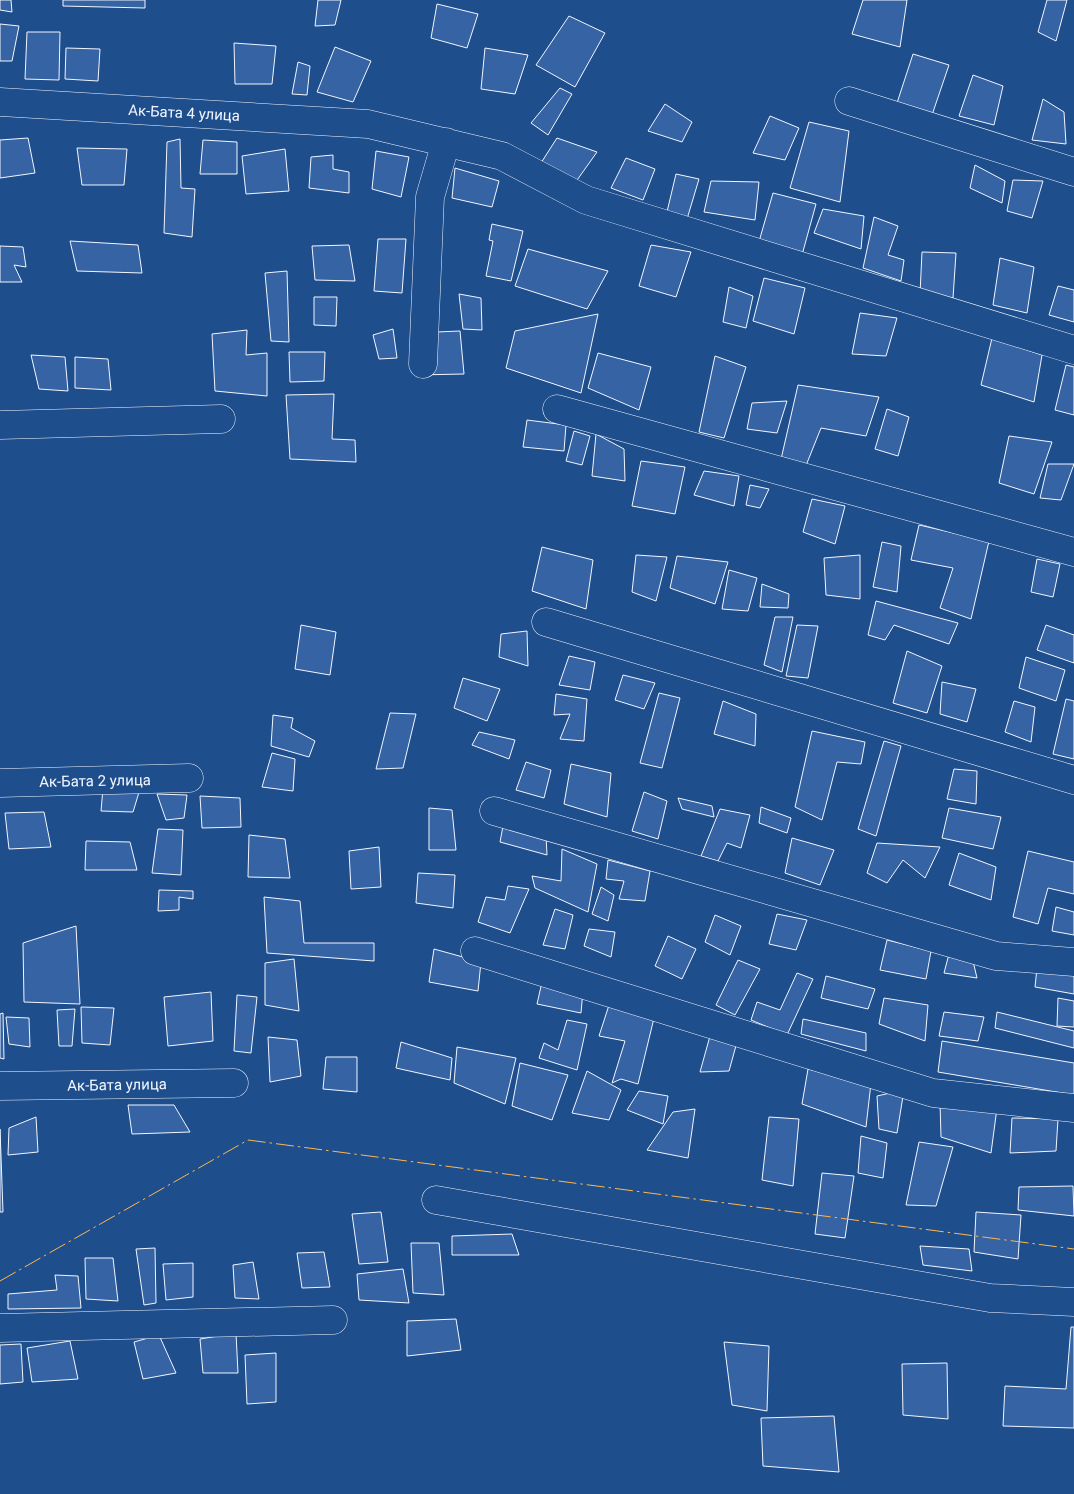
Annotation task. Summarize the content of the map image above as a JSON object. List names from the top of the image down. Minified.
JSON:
{"streets":{"street":["Ак-Бата 4 улица","Ак-Бата 2 улица","Ак-Бата улица"]}}
